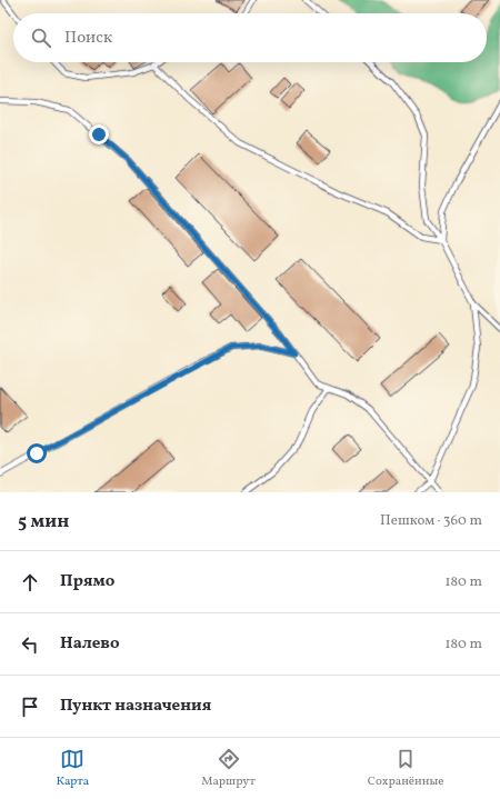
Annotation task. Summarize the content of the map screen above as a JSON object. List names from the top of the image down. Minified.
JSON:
{"page":{"search":"Поиск","heading":["5 мин","Пешком · 360 m"],"list":[["Прямо","180 m"],["Налево","180 m"],"Пункт назначения"],"nav":["Карта","Маршрут","Сохранённые"]}}
